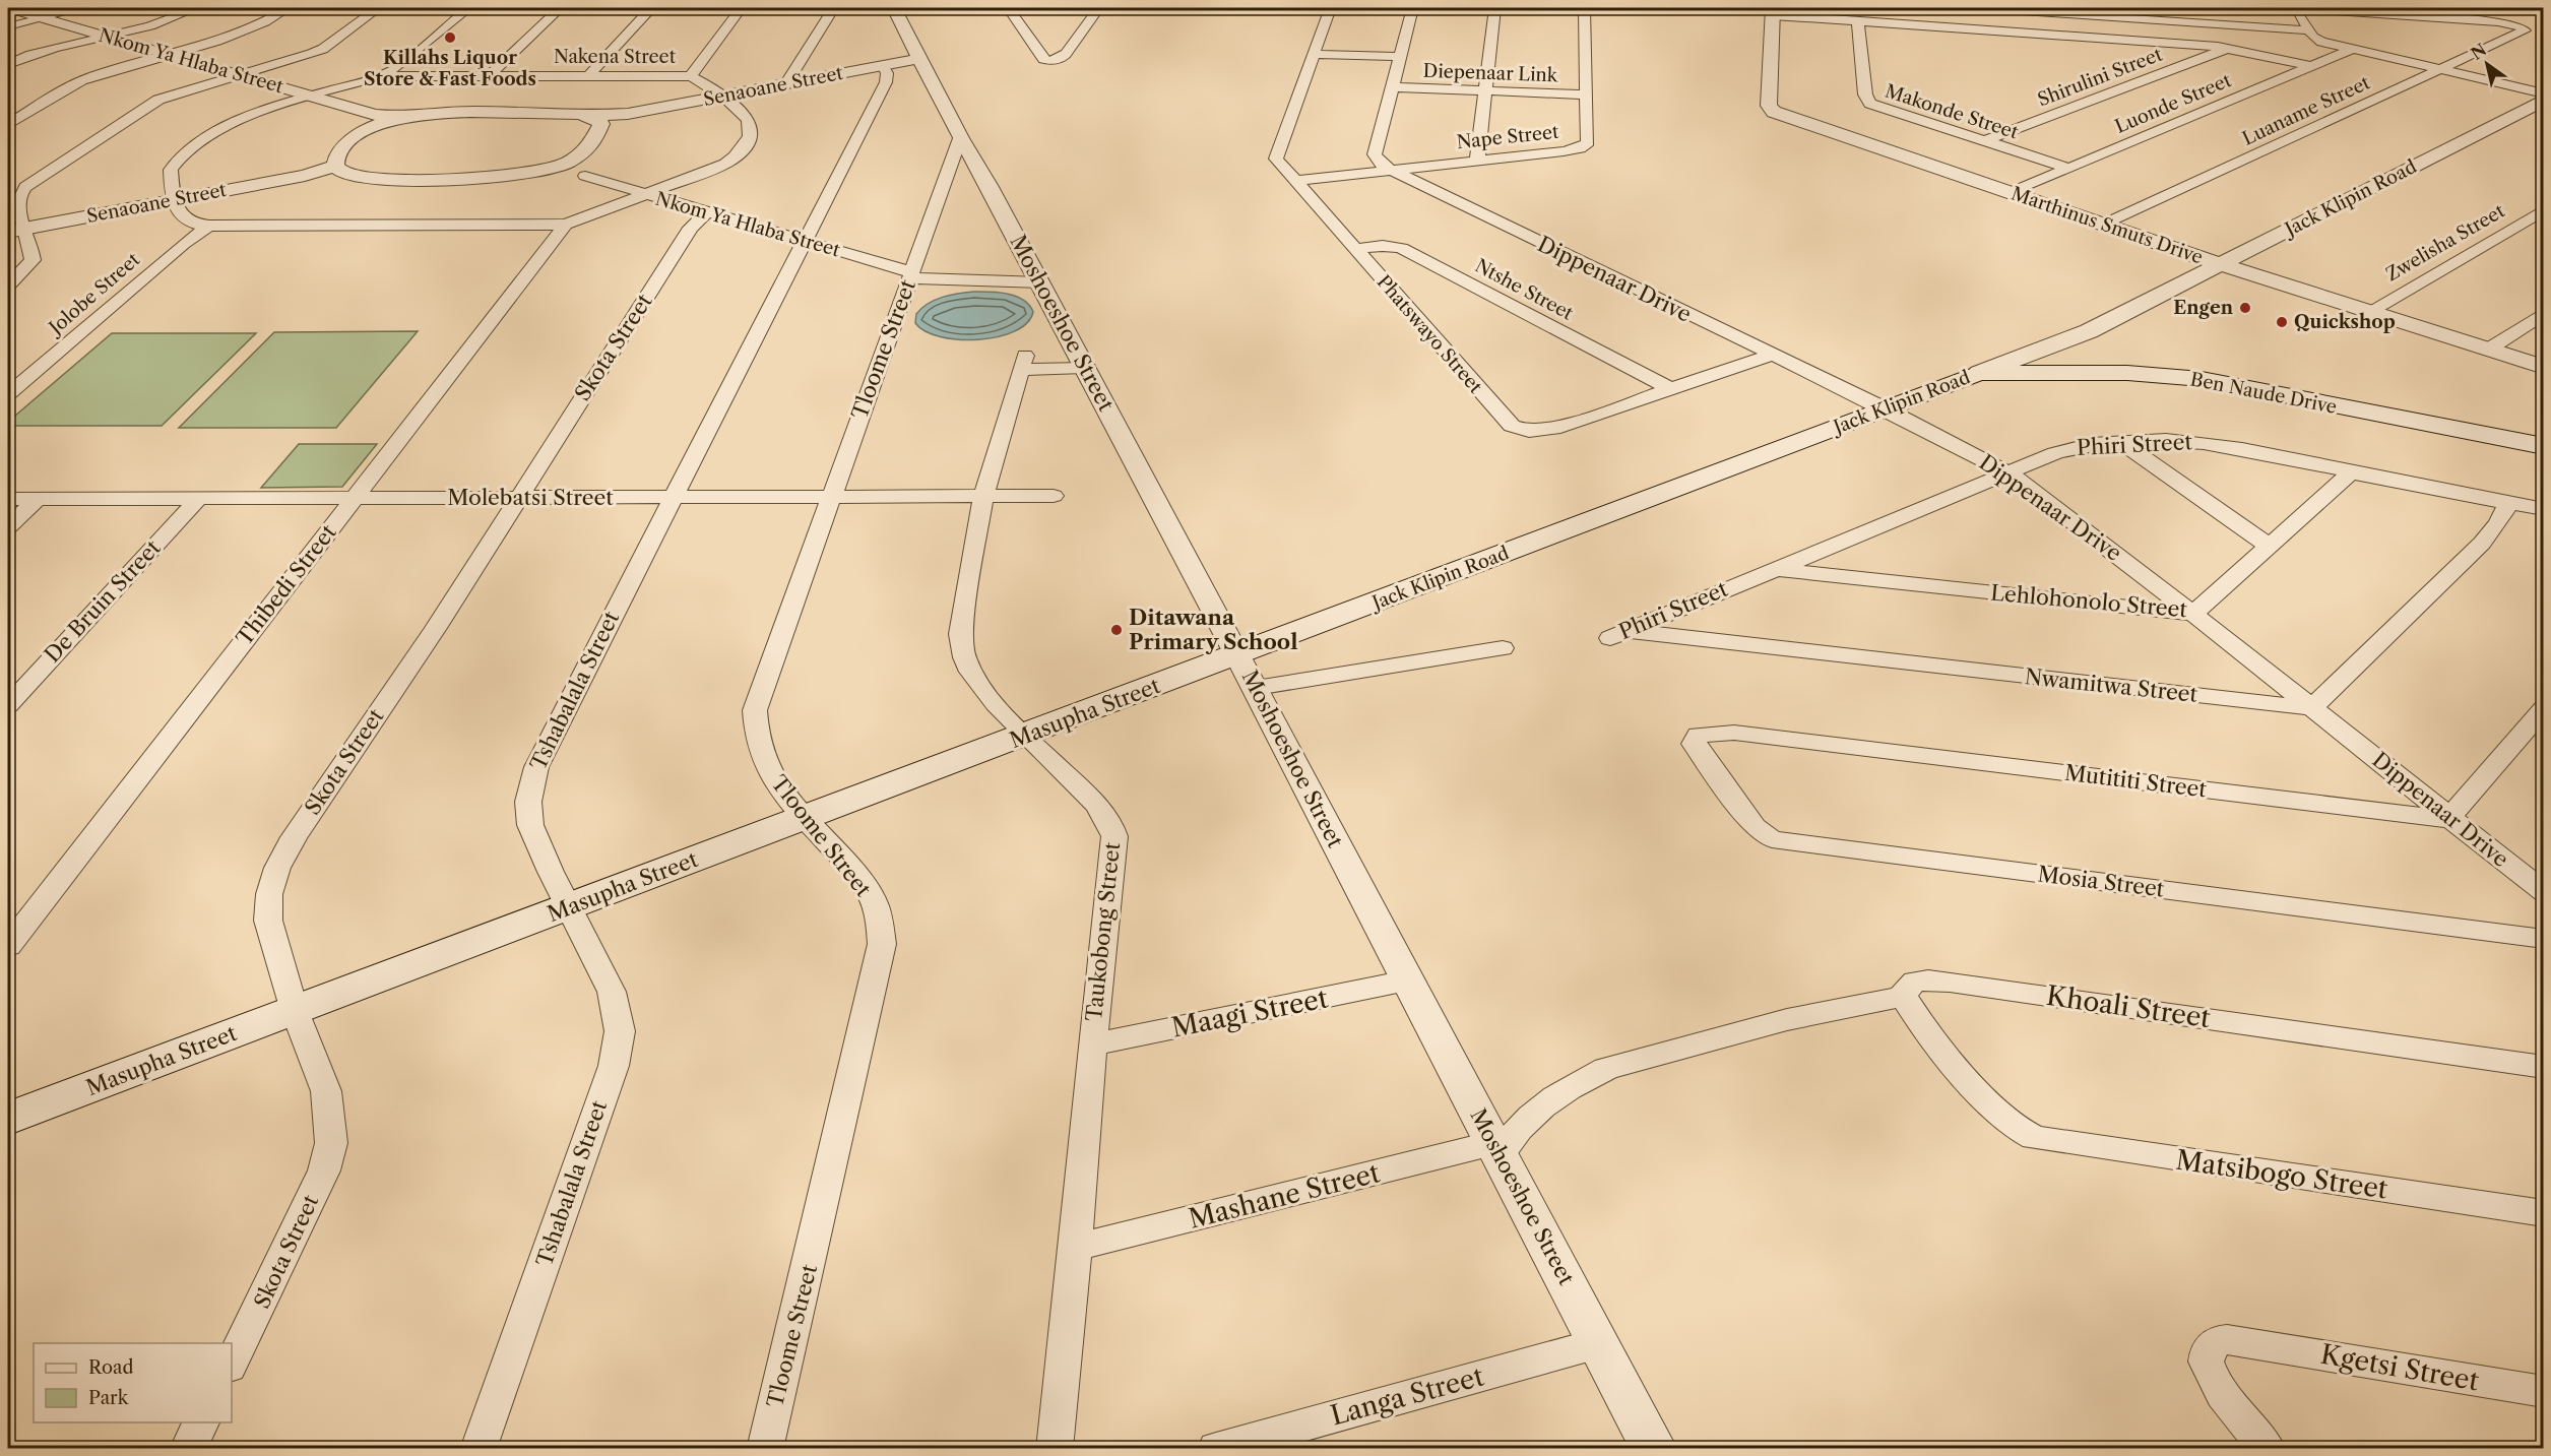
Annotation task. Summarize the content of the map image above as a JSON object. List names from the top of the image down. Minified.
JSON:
{"streets":{"main road":["Jack Klipin Road","Ben Naude Drive","Masupha Street"],"street":["Nakena Street","Nkom Ya Hlaba Street","Diepenaar Link","Shirulini Street","Senaoane Street","Luonde Street","Luaname Street","Makonde Street","Nape Street","Marthinus Smuts Drive","Zwelisha Street","Dippenaar Drive","Ntshe Street","Jolobe Street","Moshoeshoe Street","Phatswayo Street","Skota Street","Tloome Street","Phiri Street","Molebatsi Street","Thibedi Street","De Bruin Street","Lehlohonolo Street","Nwamitwa Street","Tshabalala Street","Mutititi Street","Mosia Street","Taukobong Street","Khoali Street","Maagi Street","Matsibogo Street","Mashane Street","Kgetsi Street","Langa Street"]},"crossings":[["Nakena Street","Nkom Ya Hlaba Street"],["Nakena Street","Senaoane Street"],["Nakena Street","Jolobe Street"],["Nakena Street","Thibedi Street"],["Nkom Ya Hlaba Street","Senaoane Street"],["Nkom Ya Hlaba Street","Moshoeshoe Street"],["Nkom Ya Hlaba Street","Skota Street"],["Nkom Ya Hlaba Street","Tloome Street"],["Nkom Ya Hlaba Street","Tshabalala Street"],["Diepenaar Link","Nape Street"],["Shirulini Street","Makonde Street"],["Senaoane Street","Moshoeshoe Street"],["Senaoane Street","Tshabalala Street"],["Luonde Street","Makonde Street"],["Luonde Street","Marthinus Smuts Drive"],["Luaname Street","Marthinus Smuts Drive"],["Nape Street","Dippenaar Drive"],["Nape Street","Phatswayo Street"],["Jack Klipin Road","Marthinus Smuts Drive"],["Jack Klipin Road","Dippenaar Drive"],["Jack Klipin Road","Moshoeshoe Street"],["Jack Klipin Road","Ben Naude Drive"],["Jack Klipin Road","Masupha Street"],["Marthinus Smuts Drive","Zwelisha Street"],["Dippenaar Drive","Phatswayo Street"],["Dippenaar Drive","Phiri Street"],["Dippenaar Drive","Lehlohonolo Street"],["Dippenaar Drive","Nwamitwa Street"],["Dippenaar Drive","Mutititi Street"],["Ntshe Street","Phatswayo Street"],["Moshoeshoe Street","Tloome Street"],["Moshoeshoe Street","Masupha Street"],["Moshoeshoe Street","Taukobong Street"],["Moshoeshoe Street","Maagi Street"],["Moshoeshoe Street","Mashane Street"],["Moshoeshoe Street","Langa Street"],["Skota Street","Molebatsi Street"],["Skota Street","Masupha Street"],["Tloome Street","Molebatsi Street"],["Tloome Street","Masupha Street"],["Phiri Street","Lehlohonolo Street"],["Phiri Street","Nwamitwa Street"],["Molebatsi Street","Thibedi Street"],["Molebatsi Street","De Bruin Street"],["Molebatsi Street","Tshabalala Street"],["Molebatsi Street","Taukobong Street"],["Tshabalala Street","Masupha Street"],["Masupha Street","Taukobong Street"],["Mutititi Street","Mosia Street"],["Taukobong Street","Maagi Street"],["Taukobong Street","Mashane Street"],["Khoali Street","Matsibogo Street"]],"places":["Killahs Liquor Store & Fast Foods","Engen","Quickshop","Ditawana Primary School"],"legend":["Road","Park"],"north":"top left"}
